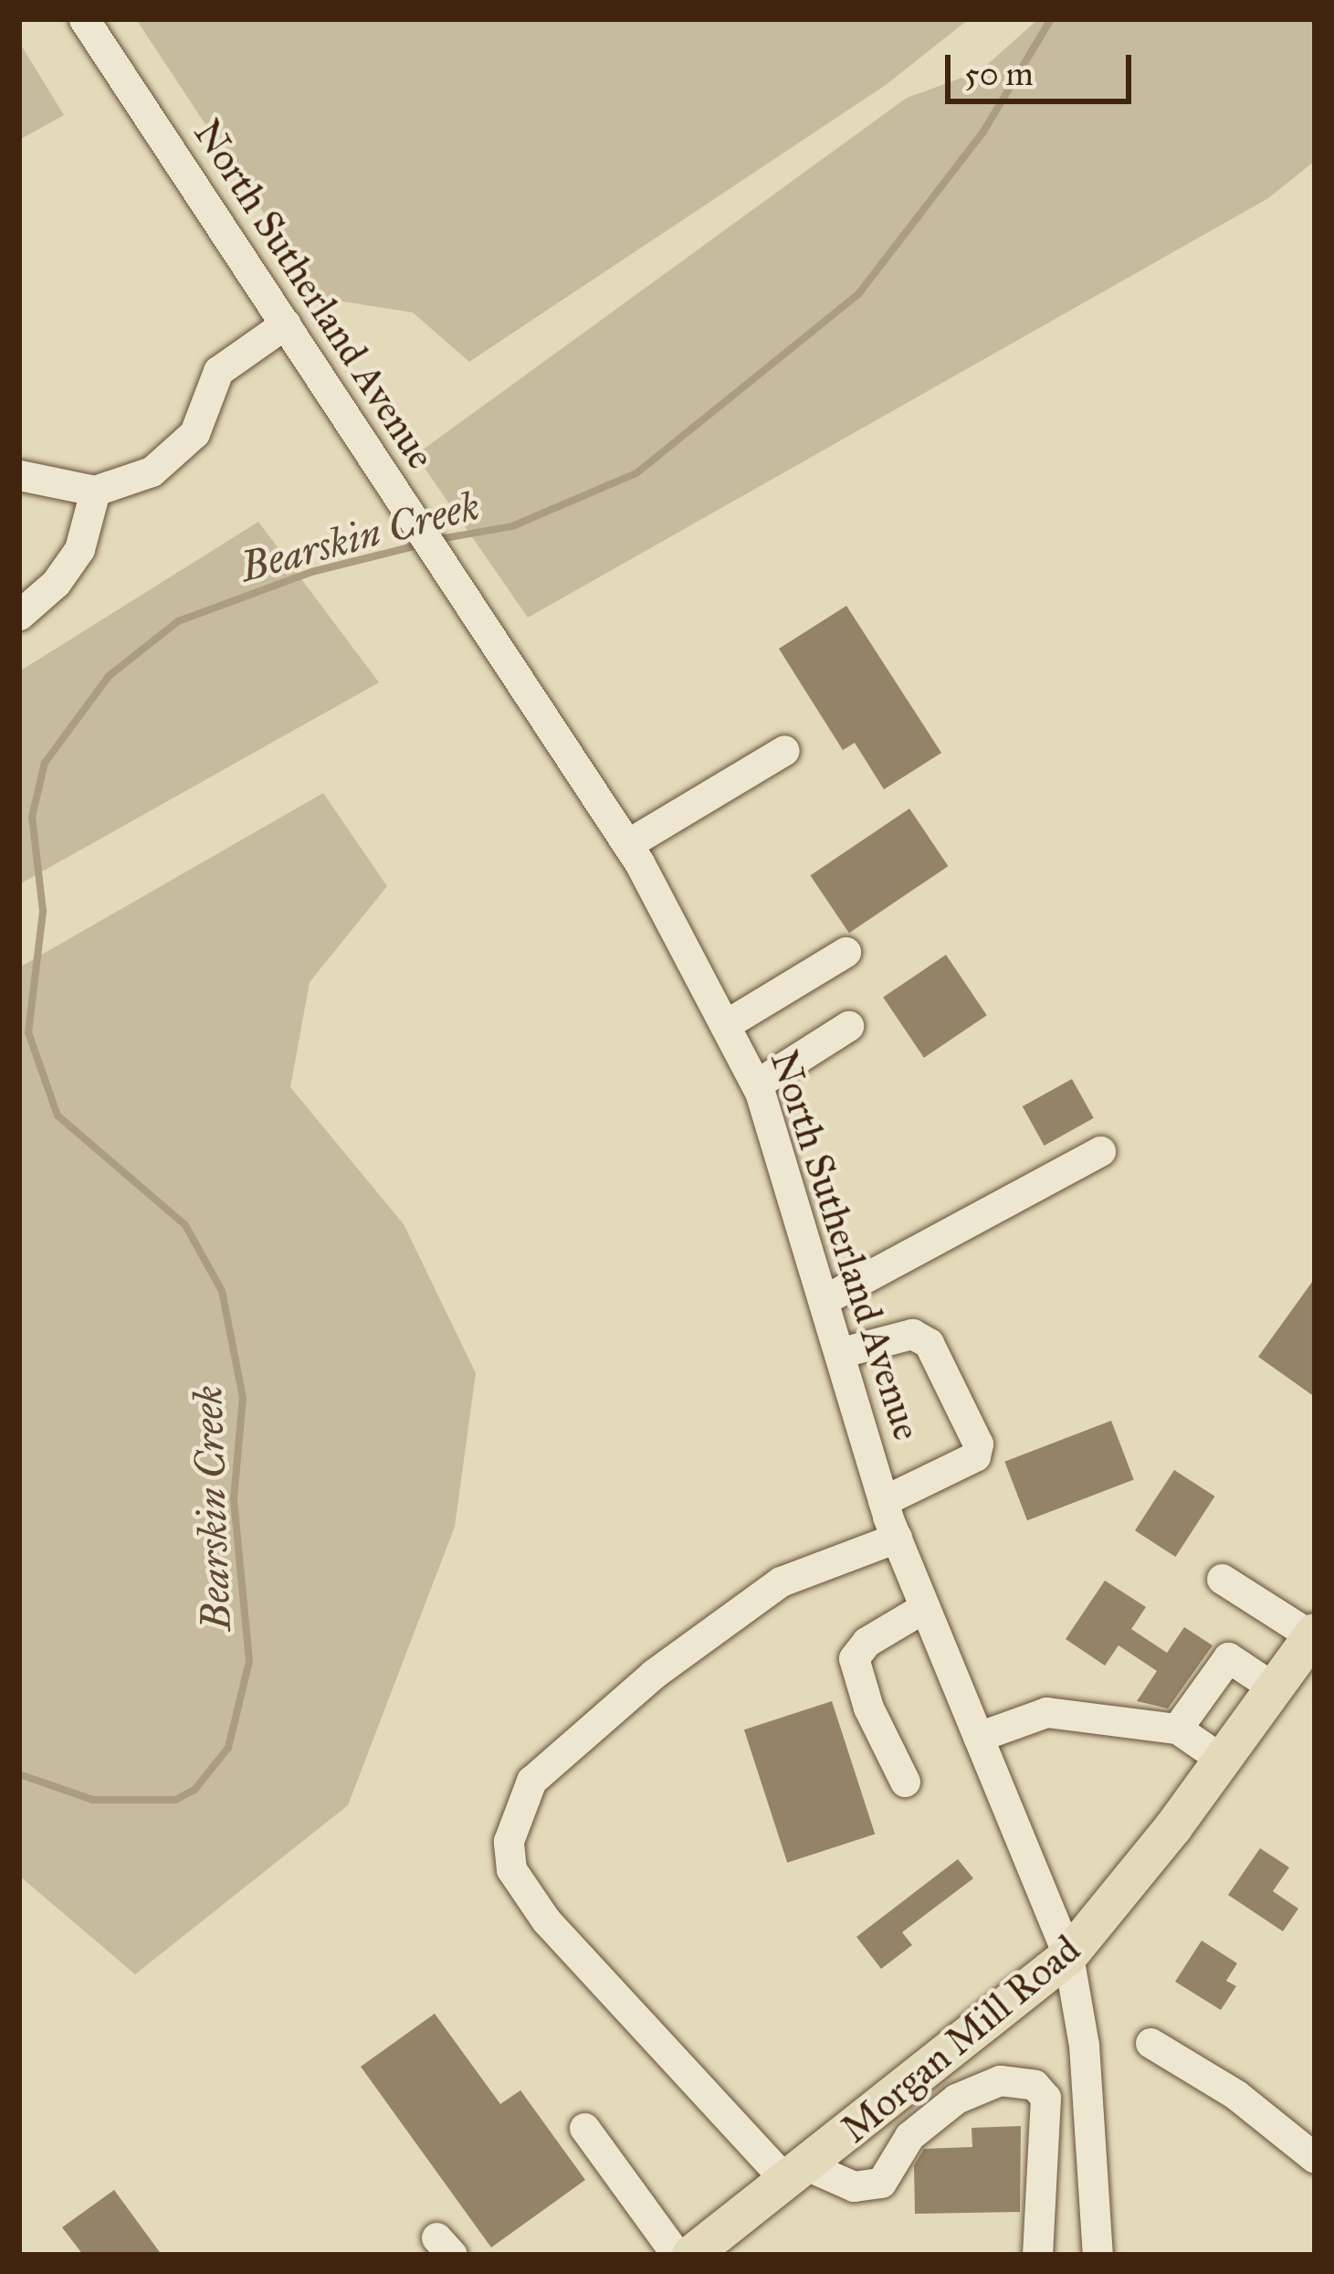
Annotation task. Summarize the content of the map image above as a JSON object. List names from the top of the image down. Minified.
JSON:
{"streets":{"main road":["Morgan Mill Road"],"street":["North Sutherland Avenue"]},"crossings":[["North Sutherland Avenue","Morgan Mill Road"]],"water":["Bearskin Creek"],"scale_bar":"50 m"}
